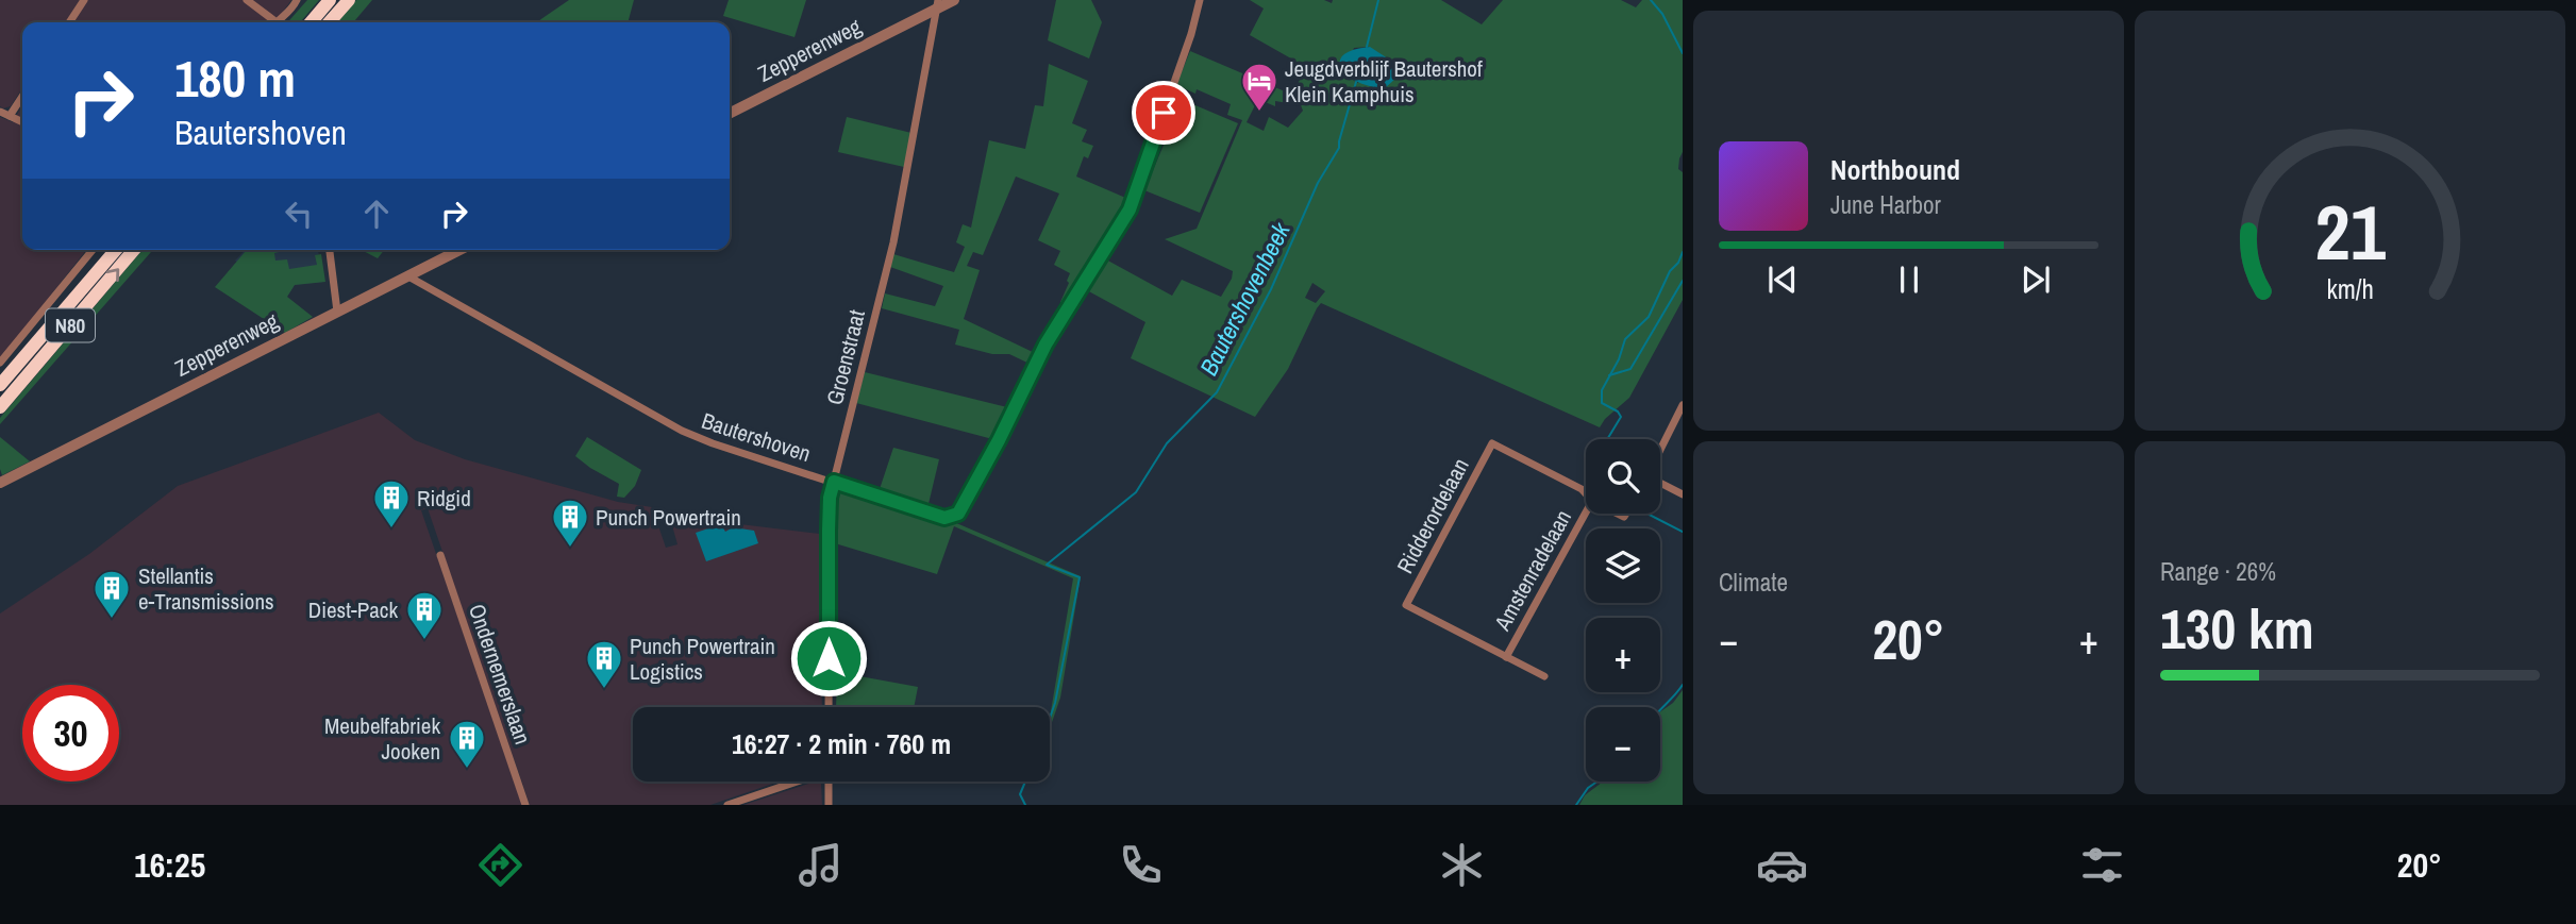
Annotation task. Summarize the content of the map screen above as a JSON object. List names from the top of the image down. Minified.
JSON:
{"streets":{"highway":["N80"],"street":["Zepperenweg","Groenstraat","Bautershoven","Ridderordelaan","Amstenradelaan","Ondernemerslaan"]},"crossings":[["Zepperenweg","Groenstraat"],["Zepperenweg","Bautershoven"],["Groenstraat","Bautershoven"],["Ridderordelaan","Amstenradelaan"]],"water":["Bautershovenbeek"],"places":{"hotel":["Jeugdverblijf Bautershof Klein Kamphuis"],"building":["Ridgid","Punch Powertrain","Stellantis e-Transmissions","Diest-Pack","Punch Powertrain Logistics","Meubelfabriek Jooken"]},"page":{"turn":["180 m","Bautershoven"],"song":["Northbound","June Harbor"],"map_buttons":["+","−"],"tile":["Climate",["Range · 26%","130 km"]],"heat":["−","20°","+"],"limit":"30","trip":"16:27 · 2 min · 760 m","tabs":["16:25","20°"],"gauge":["21","km/h"]}}
